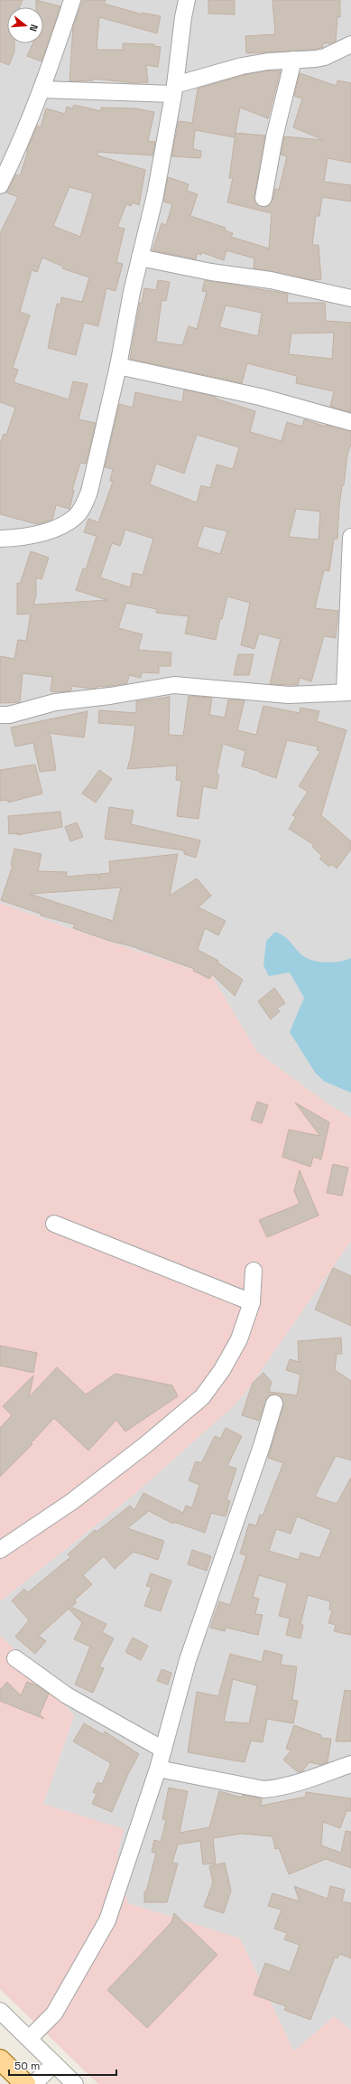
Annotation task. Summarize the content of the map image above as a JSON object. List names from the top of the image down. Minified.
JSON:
{"scale_bar":"50 m","north":"right"}
